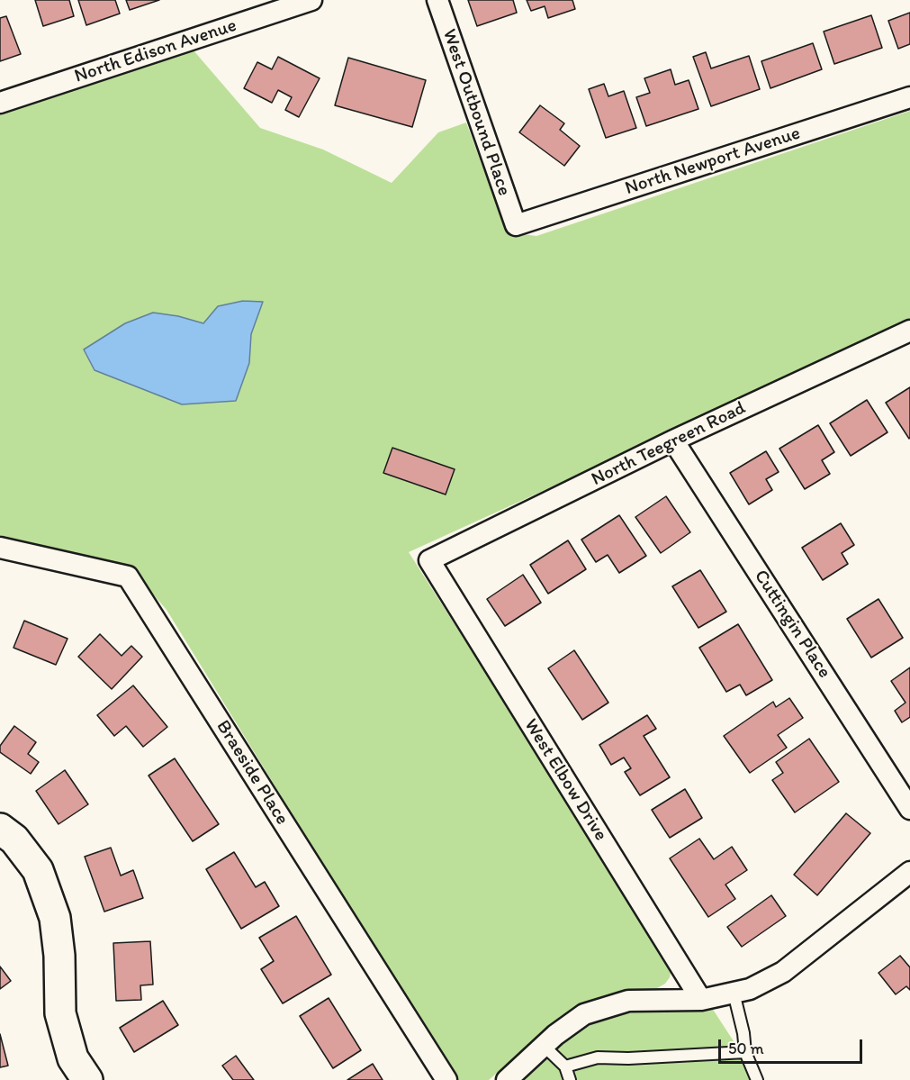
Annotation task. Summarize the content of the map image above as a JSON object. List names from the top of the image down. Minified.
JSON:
{"streets":{"street":["North Edison Avenue","West Outbound Place","North Newport Avenue","North Teegreen Road","Cuttingin Place","Braeside Place","West Elbow Drive"]},"crossings":[["West Outbound Place","North Newport Avenue"],["North Teegreen Road","Cuttingin Place"],["North Teegreen Road","West Elbow Drive"]],"scale_bar":"50 m"}
